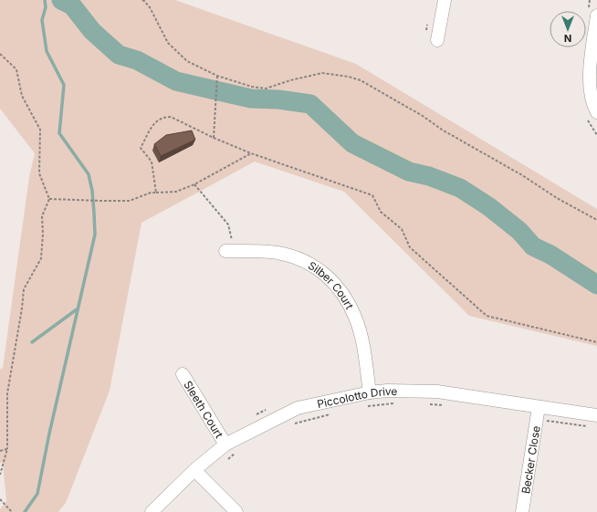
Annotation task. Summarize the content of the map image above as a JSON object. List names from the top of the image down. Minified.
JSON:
{"streets":{"street":["Silber Court","Piccolotto Drive","Sleeth Court","Becker Close"]},"crossings":[["Silber Court","Piccolotto Drive"],["Piccolotto Drive","Sleeth Court"],["Piccolotto Drive","Becker Close"]],"north":"bottom"}
